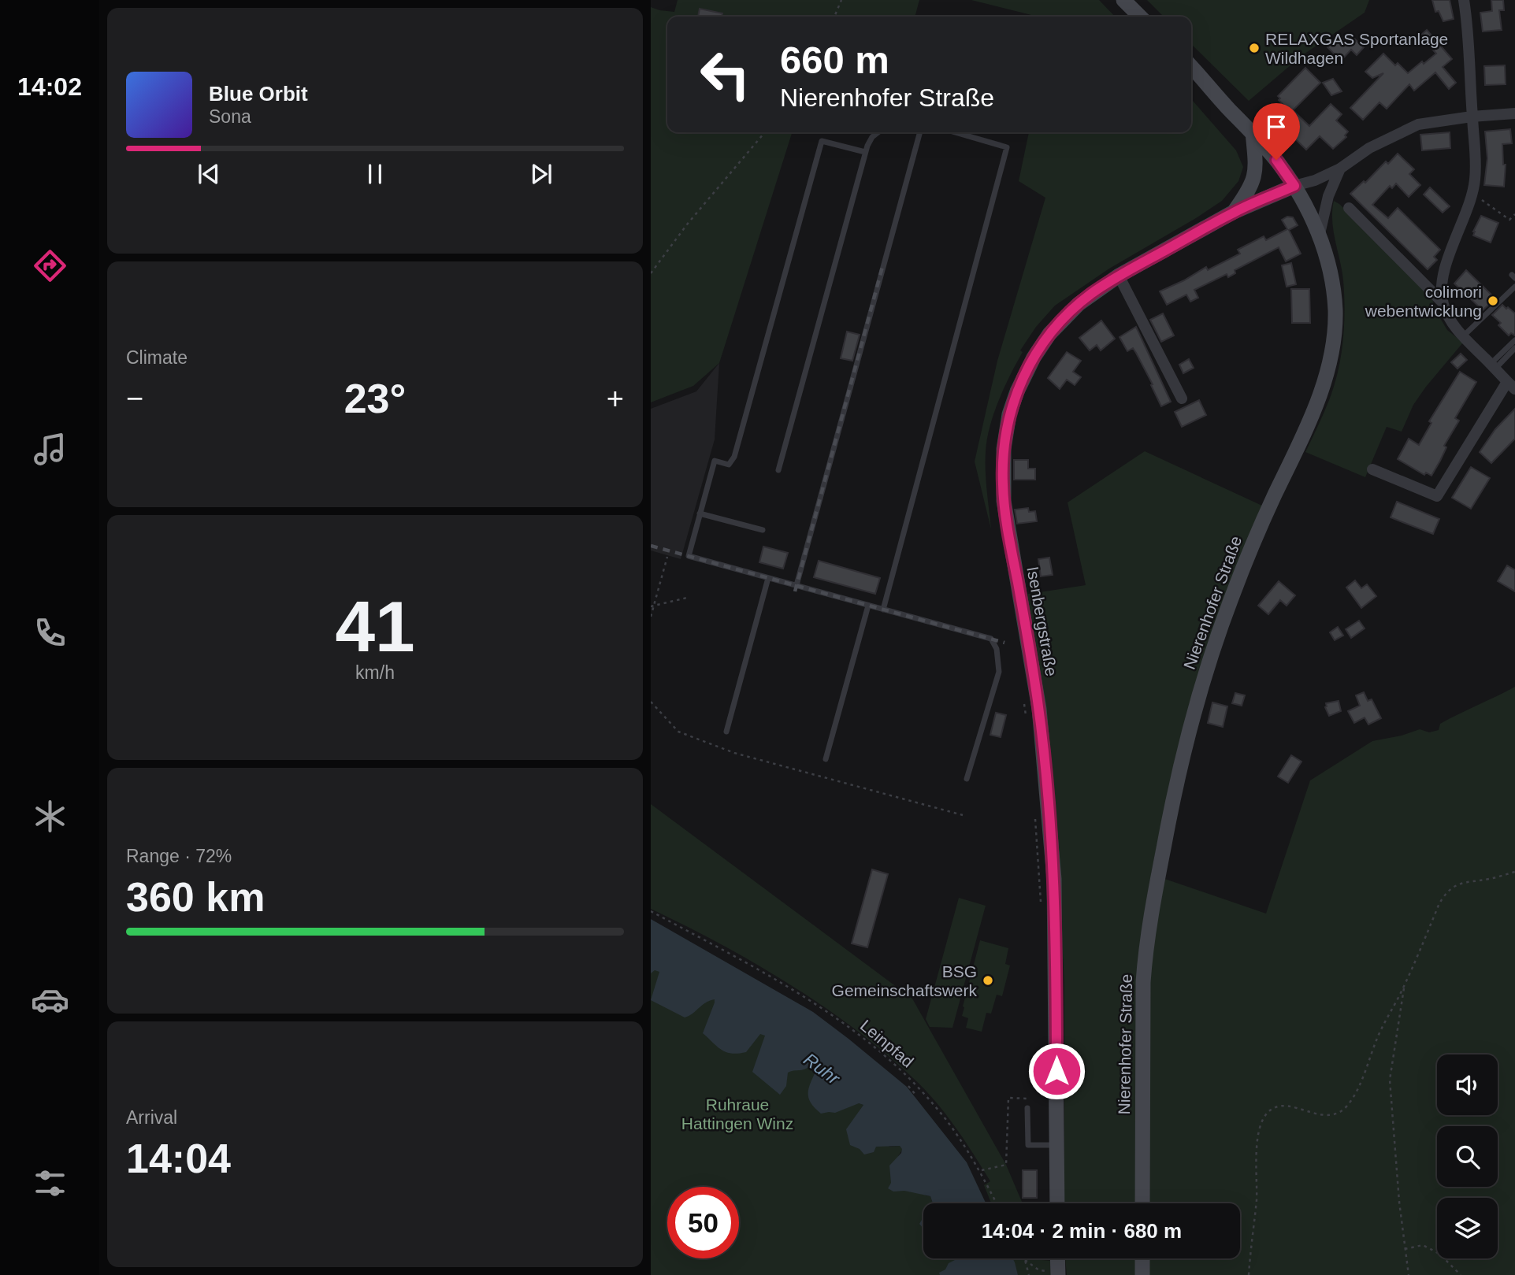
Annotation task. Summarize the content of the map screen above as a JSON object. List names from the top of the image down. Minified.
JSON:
{"streets":{"main road":["Nierenhofer Straße","Isenbergstraße"],"path":["Leinpfad"]},"crossings":[["Nierenhofer Straße","Isenbergstraße"]],"water":["Ruhr"],"parks":["Ruhraue Hattingen Winz"],"places":["RELAXGAS Sportanlage Wildhagen","colimori webentwicklung","BSG Gemeinschaftswerk"],"page":{"tabs":"14:02","turn":["660 m","Nierenhofer Straße"],"song":["Blue Orbit","Sona"],"tile":["Climate",["41","km/h"],["Range · 72%","360 km"],["Arrival","14:04"]],"heat":["−","23°","+"],"limit":"50","trip":"14:04 · 2 min · 680 m"}}
